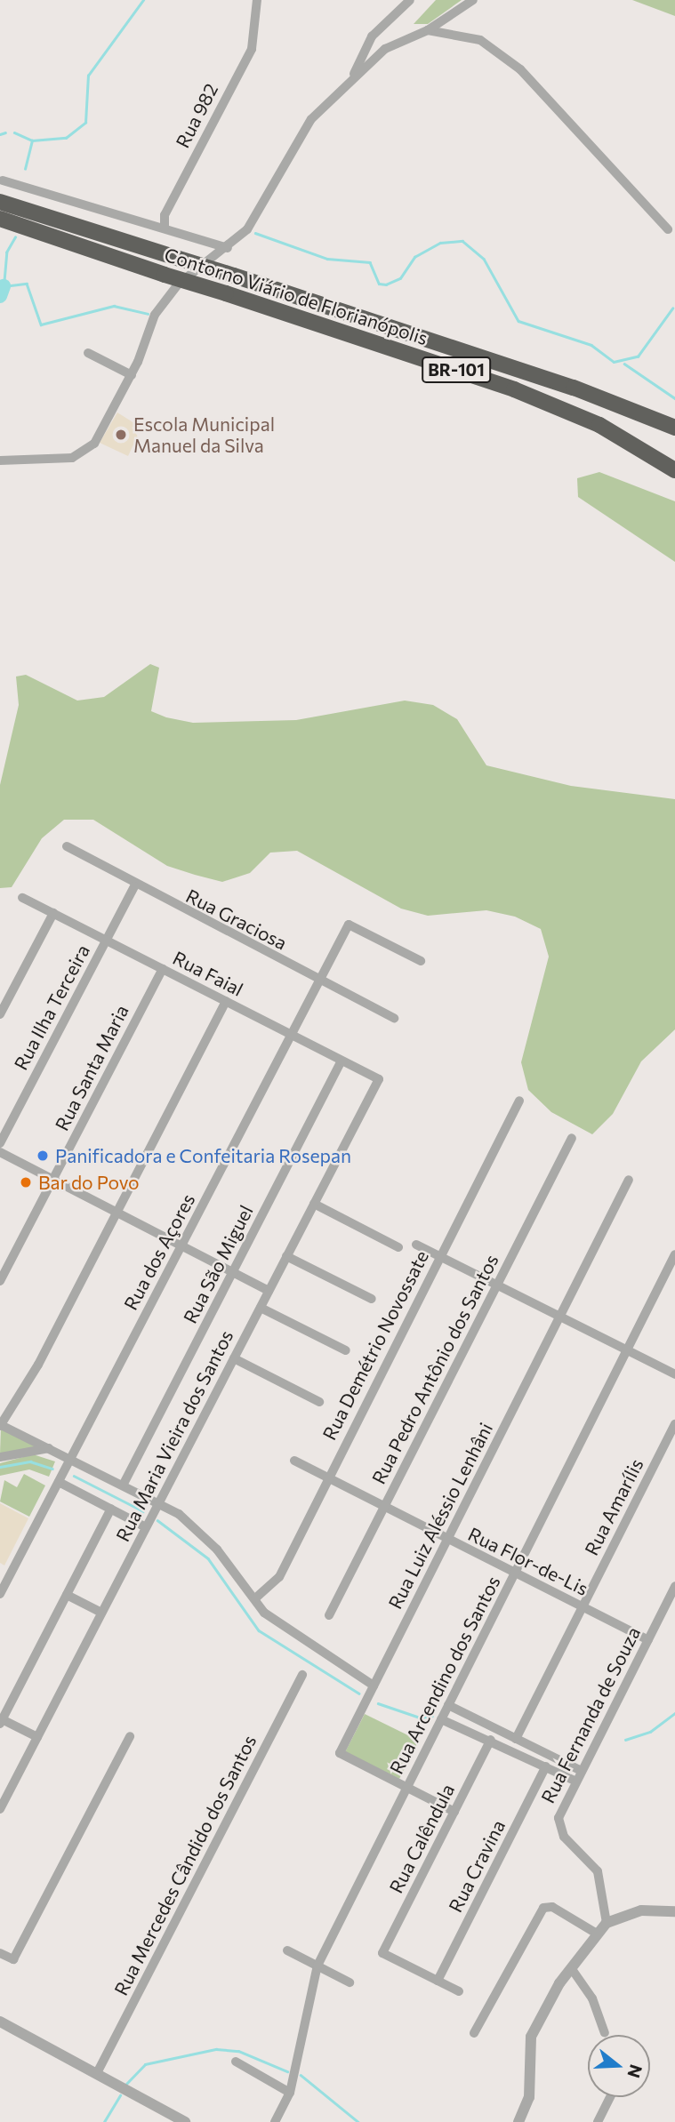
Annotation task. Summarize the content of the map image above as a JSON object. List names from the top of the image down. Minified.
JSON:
{"streets":{"highway":["Contorno Viário de Florianópolis","BR-101"],"street":["Rua 982","Rua Graciosa","Rua Faial","Rua Ilha Terceira","Rua Santa Maria","Rua dos Açores","Rua São Miguel","Rua Demétrio Novossate","Rua Pedro Antônio dos Santos","Rua Maria Vieira dos Santos","Rua Amarílis","Rua Luiz Aléssio Lenhâni","Rua Flor-de-Lis","Rua Arcendino dos Santos","Rua Fernanda de Souza","Rua Calêndula","Rua Mercedes Cândido dos Santos","Rua Cravina"]},"crossings":[["Rua Graciosa","Rua Ilha Terceira"],["Rua Graciosa","Rua dos Açores"],["Rua Faial","Rua Ilha Terceira"],["Rua Faial","Rua Santa Maria"],["Rua Faial","Rua dos Açores"],["Rua Faial","Rua São Miguel"],["Rua Faial","Rua Maria Vieira dos Santos"],["Rua Demétrio Novossate","Rua Flor-de-Lis"],["Rua Pedro Antônio dos Santos","Rua Flor-de-Lis"],["Rua Amarílis","Rua Flor-de-Lis"],["Rua Luiz Aléssio Lenhâni","Rua Flor-de-Lis"],["Rua Luiz Aléssio Lenhâni","Rua Arcendino dos Santos"],["Rua Luiz Aléssio Lenhâni","Rua Calêndula"],["Rua Flor-de-Lis","Rua Arcendino dos Santos"],["Rua Flor-de-Lis","Rua Fernanda de Souza"],["Rua Calêndula","Rua Cravina"]],"places":["Escola Municipal Manuel da Silva","Panificadora e Confeitaria Rosepan","Bar do Povo"],"north":"right"}
